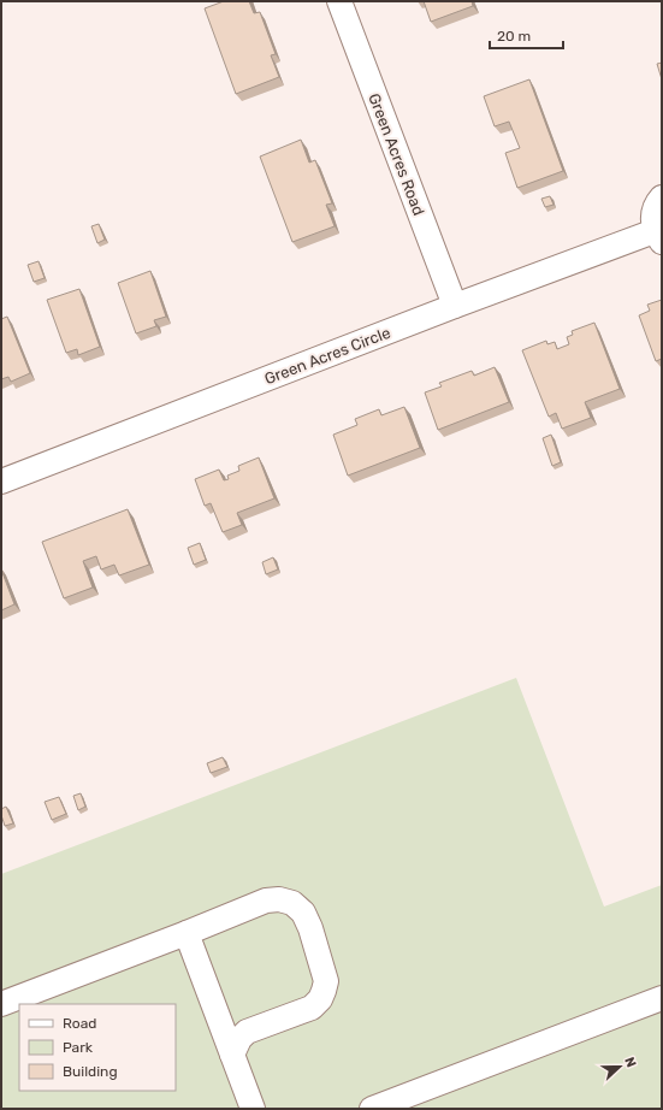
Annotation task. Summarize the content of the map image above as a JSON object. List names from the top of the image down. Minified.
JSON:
{"streets":{"street":["Green Acres Road","Green Acres Circle"]},"crossings":[["Green Acres Road","Green Acres Circle"]],"legend":["Road","Park","Building"],"scale_bar":"20 m","north":"right"}
